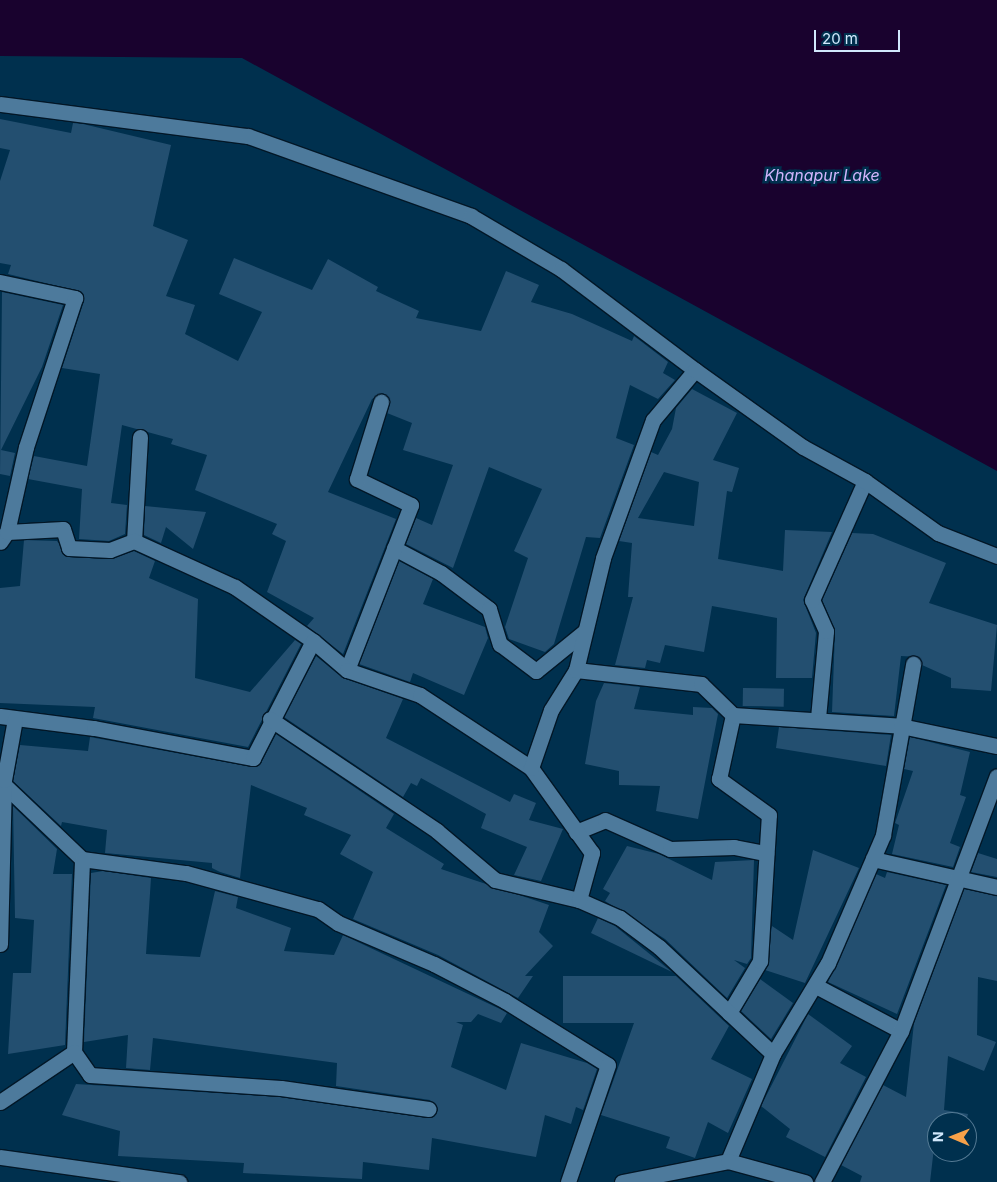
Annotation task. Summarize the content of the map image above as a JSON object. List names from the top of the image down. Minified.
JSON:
{"water":["Khanapur Lake"],"scale_bar":"20 m","north":"left"}
